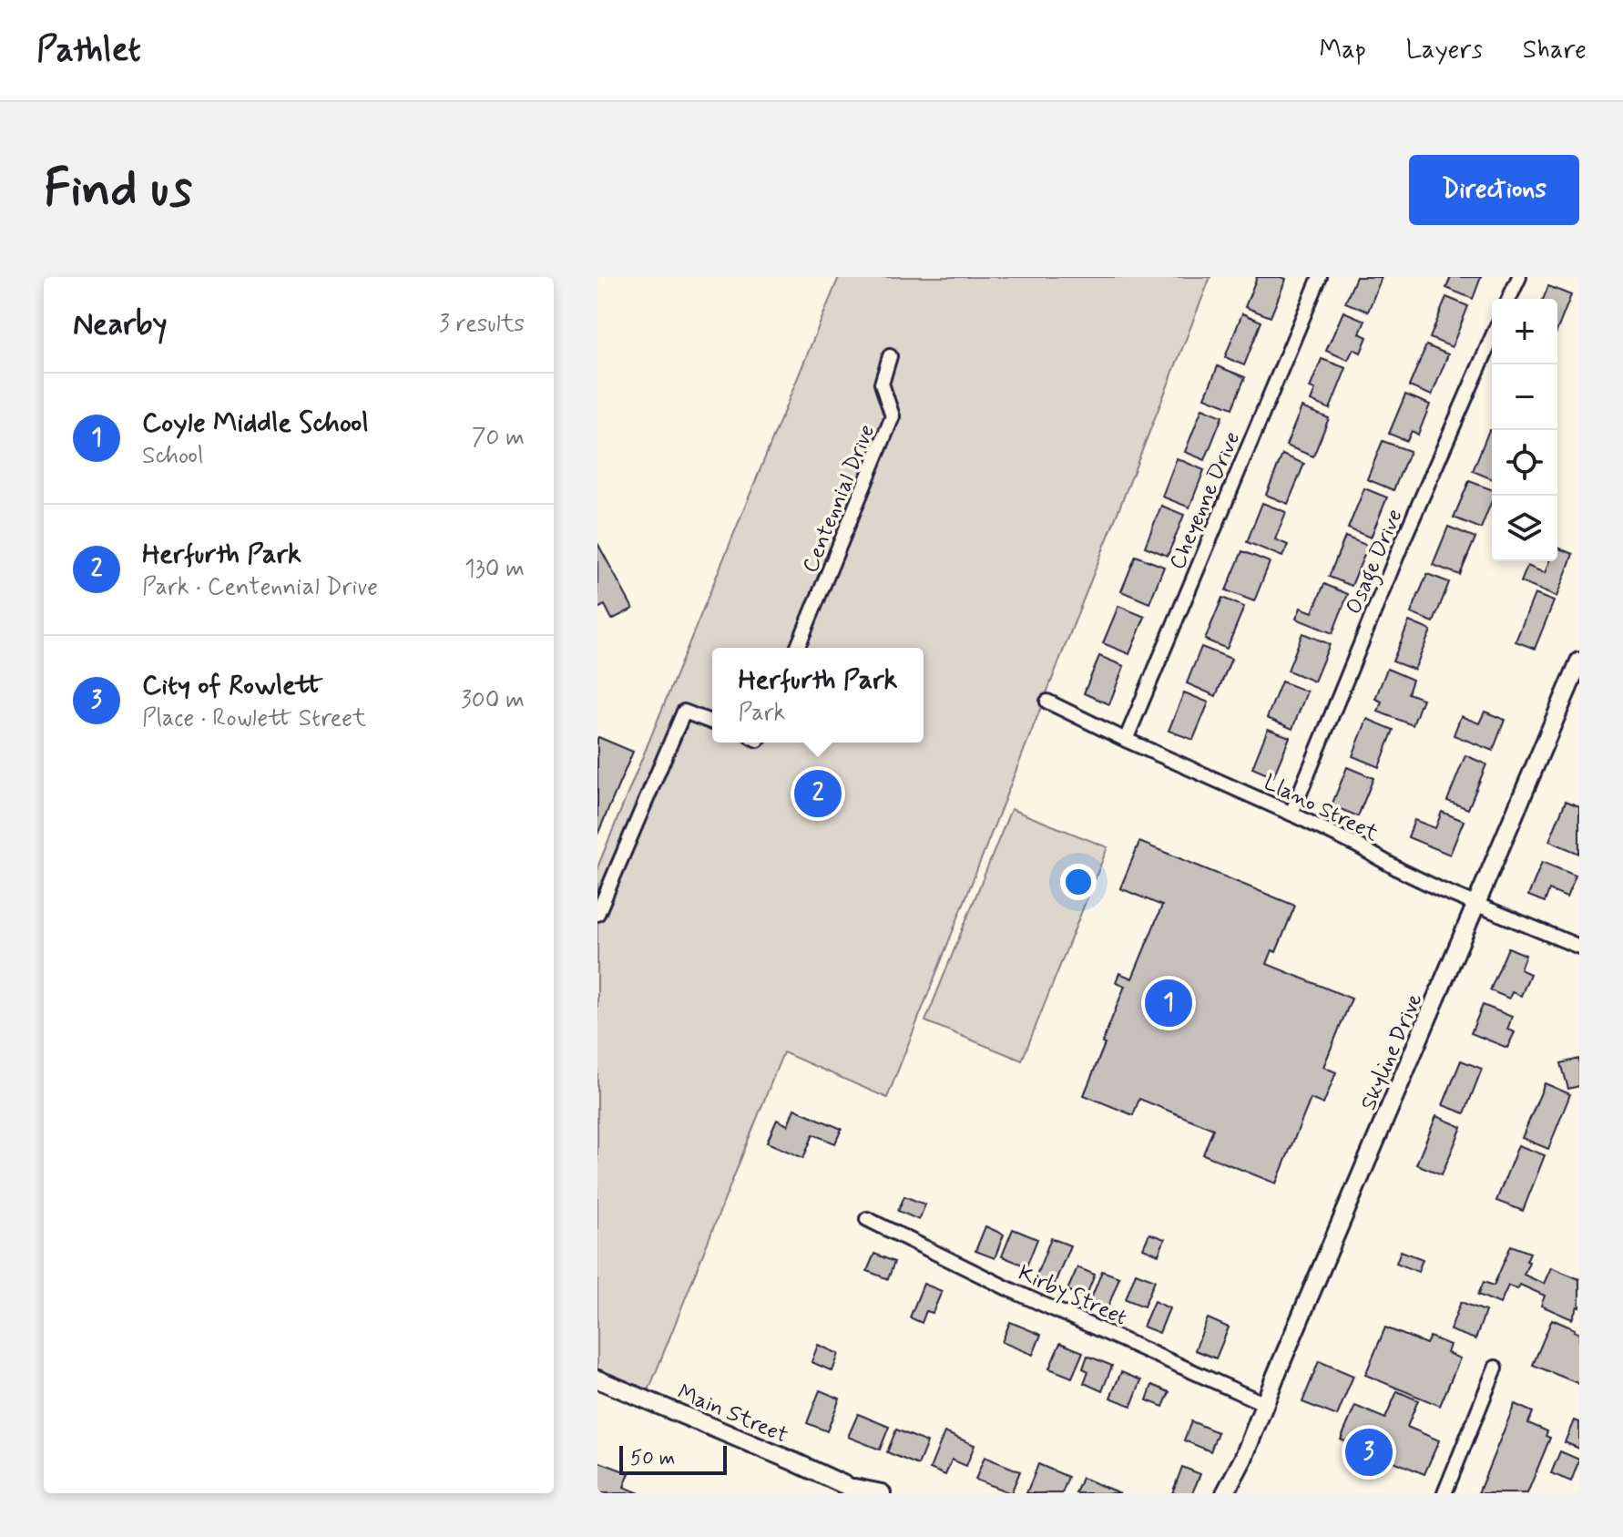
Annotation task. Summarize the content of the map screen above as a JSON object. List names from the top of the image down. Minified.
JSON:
{"streets":{"street":["Centennial Drive","Cheyenne Drive","Osage Drive","Llano Street","Skyline Drive","Kirby Street","Main Street"]},"crossings":[["Cheyenne Drive","Llano Street"],["Osage Drive","Llano Street"],["Llano Street","Skyline Drive"],["Skyline Drive","Kirby Street"]],"scale_bar":"50 m","page":{"header":"Pathlet","nav":["Map","Layers","Share"],"buttons":"Directions","title":"Find us","heading":["Nearby","3 results"],"map_buttons":["+","−"],"list":[{"mark":"1","name":"Coyle Middle School","note":"School","value":"70 m"},{"mark":"2","name":"Herfurth Park","note":"Park · Centennial Drive","value":"130 m"},{"mark":"3","name":"City of Rowlett","note":"Place · Rowlett Street","value":"300 m"}],"popup":["Herfurth Park","Park"],"pins":["2","1","3"],"scale":"50 m"}}
